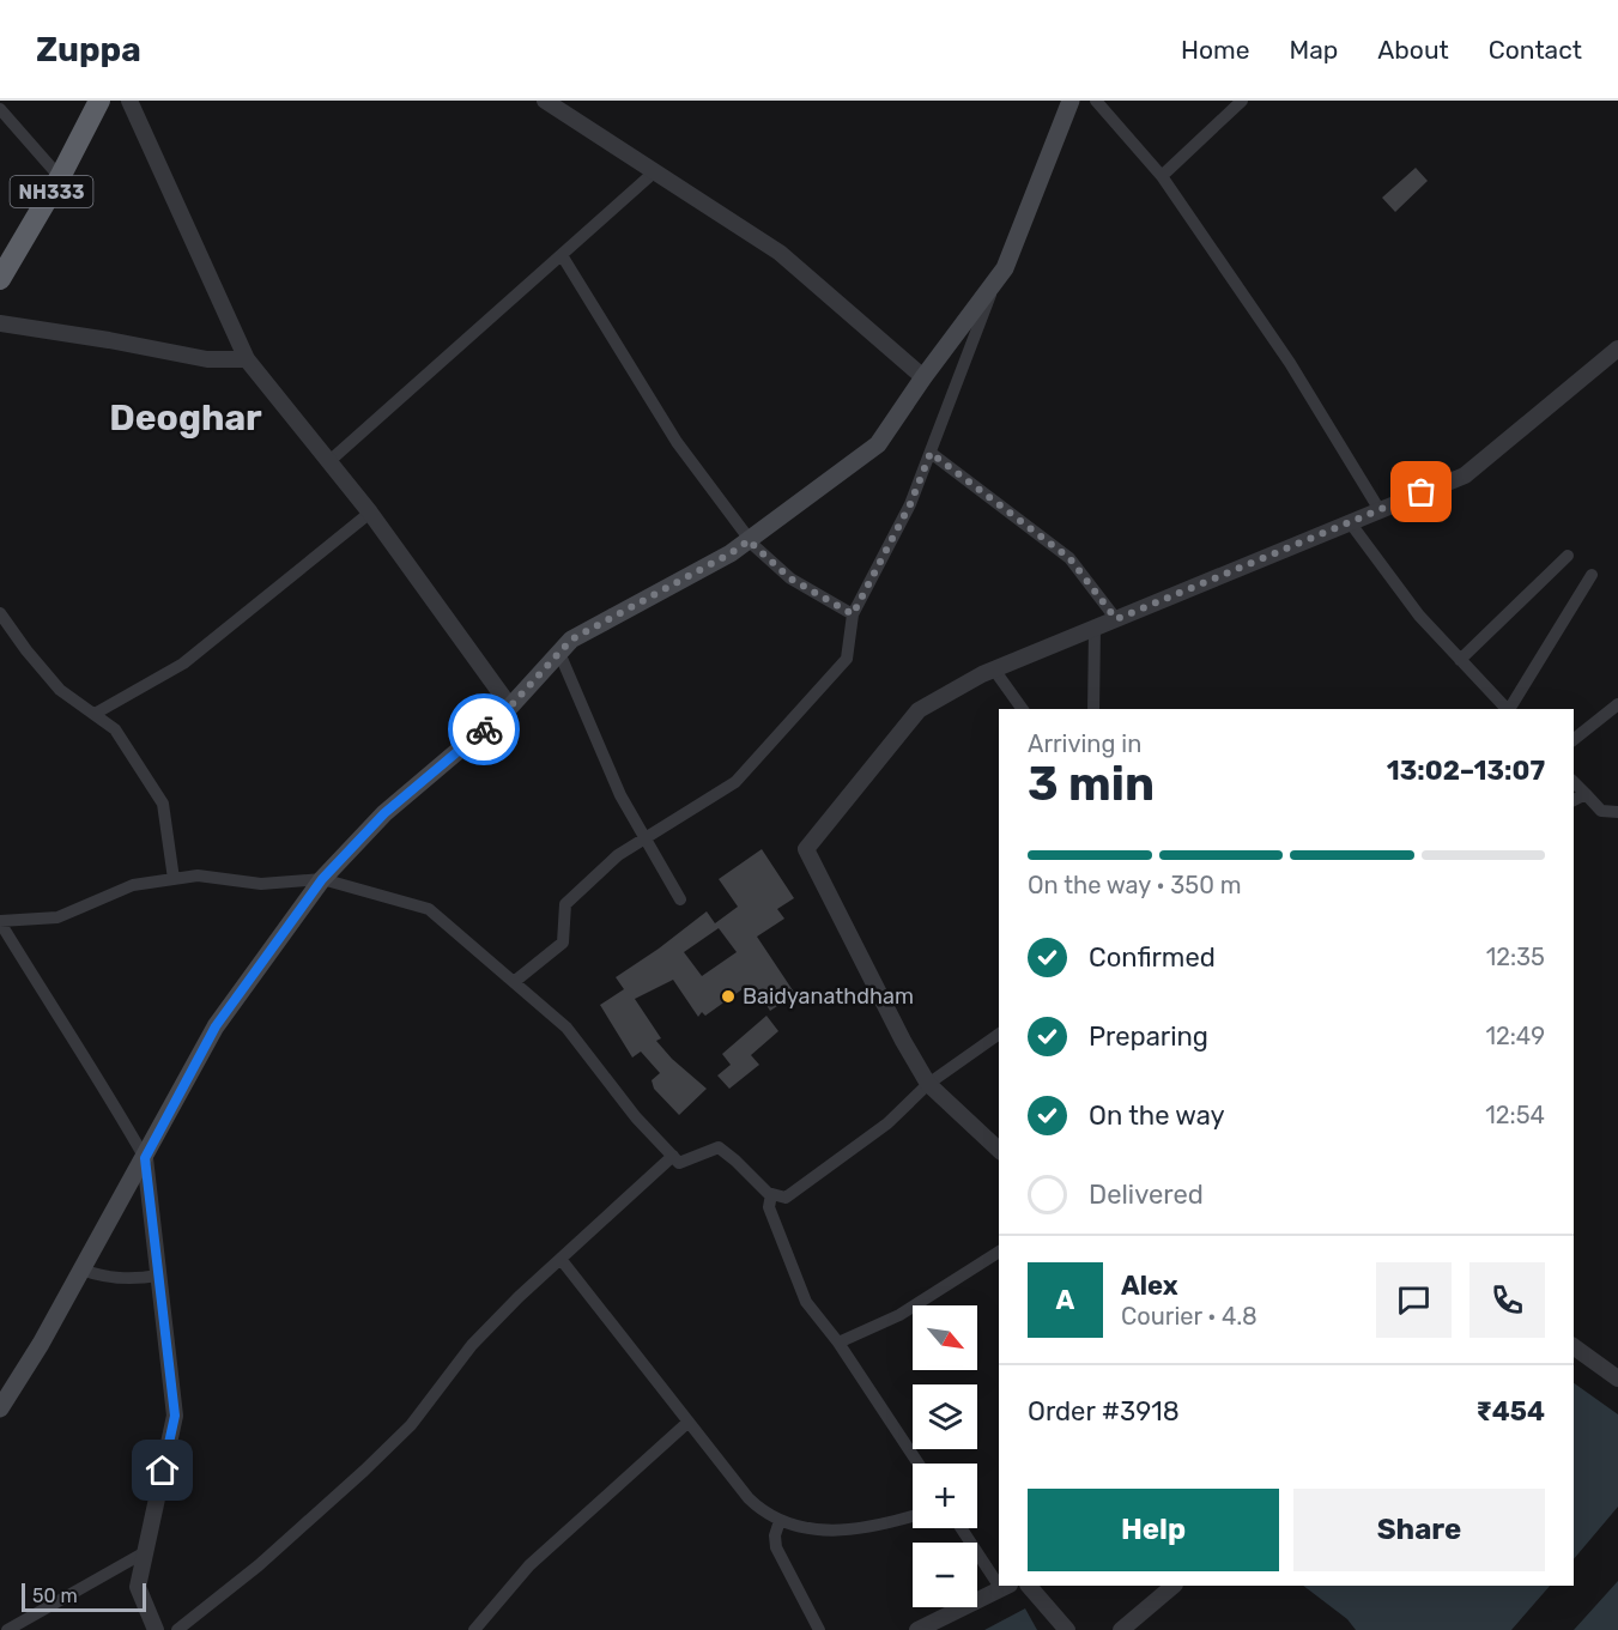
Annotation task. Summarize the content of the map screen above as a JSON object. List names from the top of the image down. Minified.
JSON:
{"streets":{"highway":["NH333"]},"districts":["Deoghar"],"places":["Baidyanathdham"],"scale_bar":"50 m","north":"bottom right","page":{"header":"Zuppa","nav":["Home","Map","About","Contact"],"heading":["3 min","Arriving in","13:02–13:07"],"panel":["Alex","Courier · 4.8","Order #3918","₹454"],"bar":"On the way · 350 m","list":[["Confirmed","12:35"],["Preparing","12:49"],["On the way","12:54"],"Delivered"],"round":"A","map_buttons":["+","−"],"buttons":["Help","Share"],"scale":"50 m"}}
